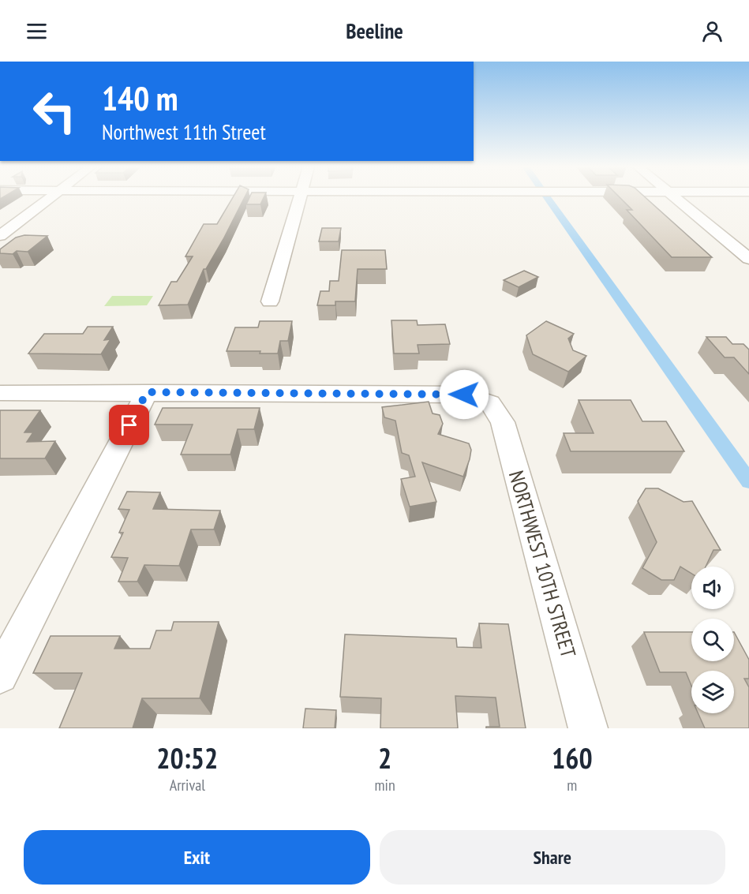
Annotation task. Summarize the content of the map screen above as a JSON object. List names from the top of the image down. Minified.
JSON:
{"streets":{"street":["NORTHWEST 10TH STREET"]},"page":{"header":"Beeline","turn":["140 m","Northwest 11th Street"],"eta":["20:52","Arrival","2","min","160","m"],"buttons":["Exit","Share"]}}
